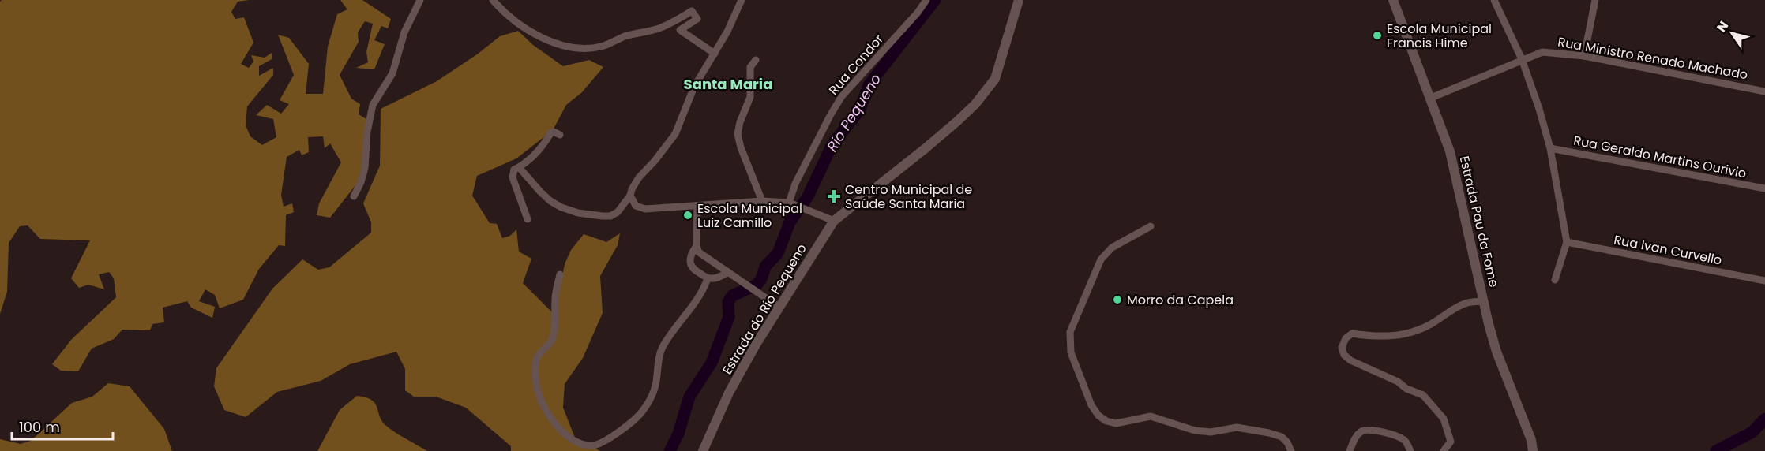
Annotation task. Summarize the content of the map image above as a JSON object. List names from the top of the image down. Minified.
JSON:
{"streets":{"street":["Rua Ministro Renado Machado","Rua Condor","Rua Geraldo Martins Ourivio","Estrada Pau da Fome","Rua Ivan Curvello","Estrada do Rio Pequeno"]},"crossings":[["Rua Ministro Renado Machado","Estrada Pau da Fome"]],"districts":["Santa Maria"],"water":["Rio Pequeno"],"places":{"other":["Escola Municipal Francis Hime","Escola Municipal Luiz Camillo","Morro da Capela"],"health":["Centro Municipal de Saúde Santa Maria"]},"scale_bar":"100 m","north":"top left"}
